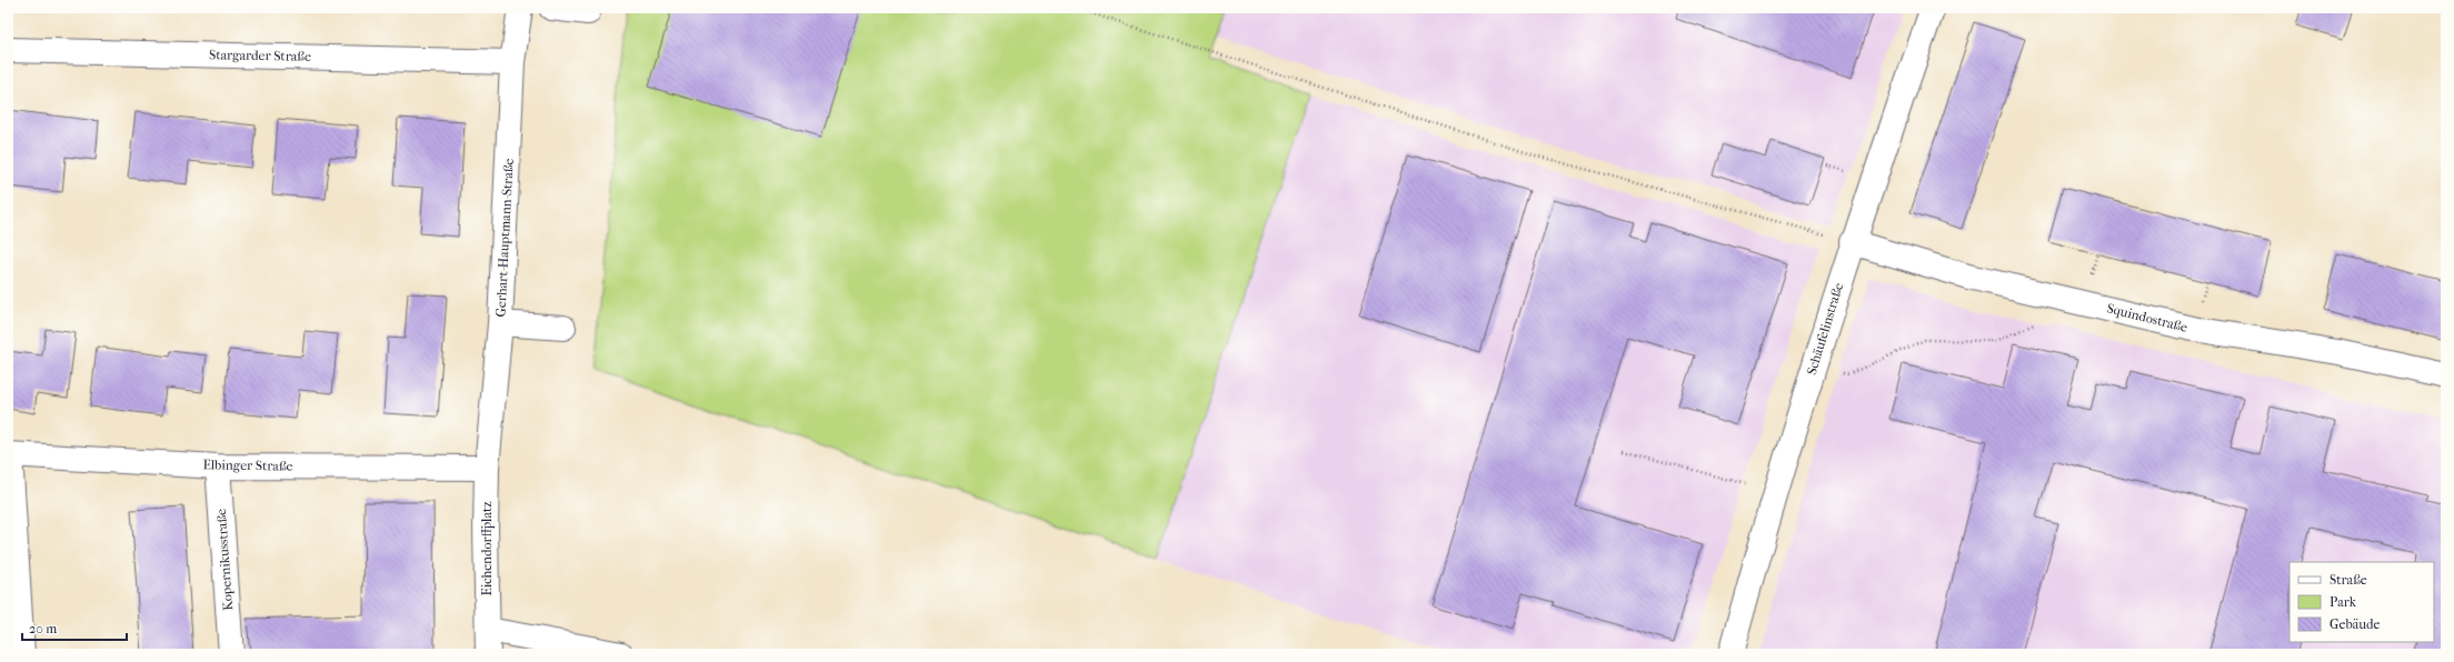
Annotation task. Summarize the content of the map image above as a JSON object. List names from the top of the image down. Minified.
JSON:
{"streets":{"street":["Stargarder Straße","Gerhart-Hauptmann-Straße","Squindostraße","Schäufelinstraße","Elbinger Straße","Eichendorffplatz","Kopernikusstraße"]},"crossings":[["Stargarder Straße","Gerhart-Hauptmann-Straße"],["Gerhart-Hauptmann-Straße","Elbinger Straße"],["Gerhart-Hauptmann-Straße","Eichendorffplatz"],["Squindostraße","Schäufelinstraße"],["Elbinger Straße","Eichendorffplatz"],["Elbinger Straße","Kopernikusstraße"]],"legend":["Straße","Park","Gebäude"],"scale_bar":"20 m"}
